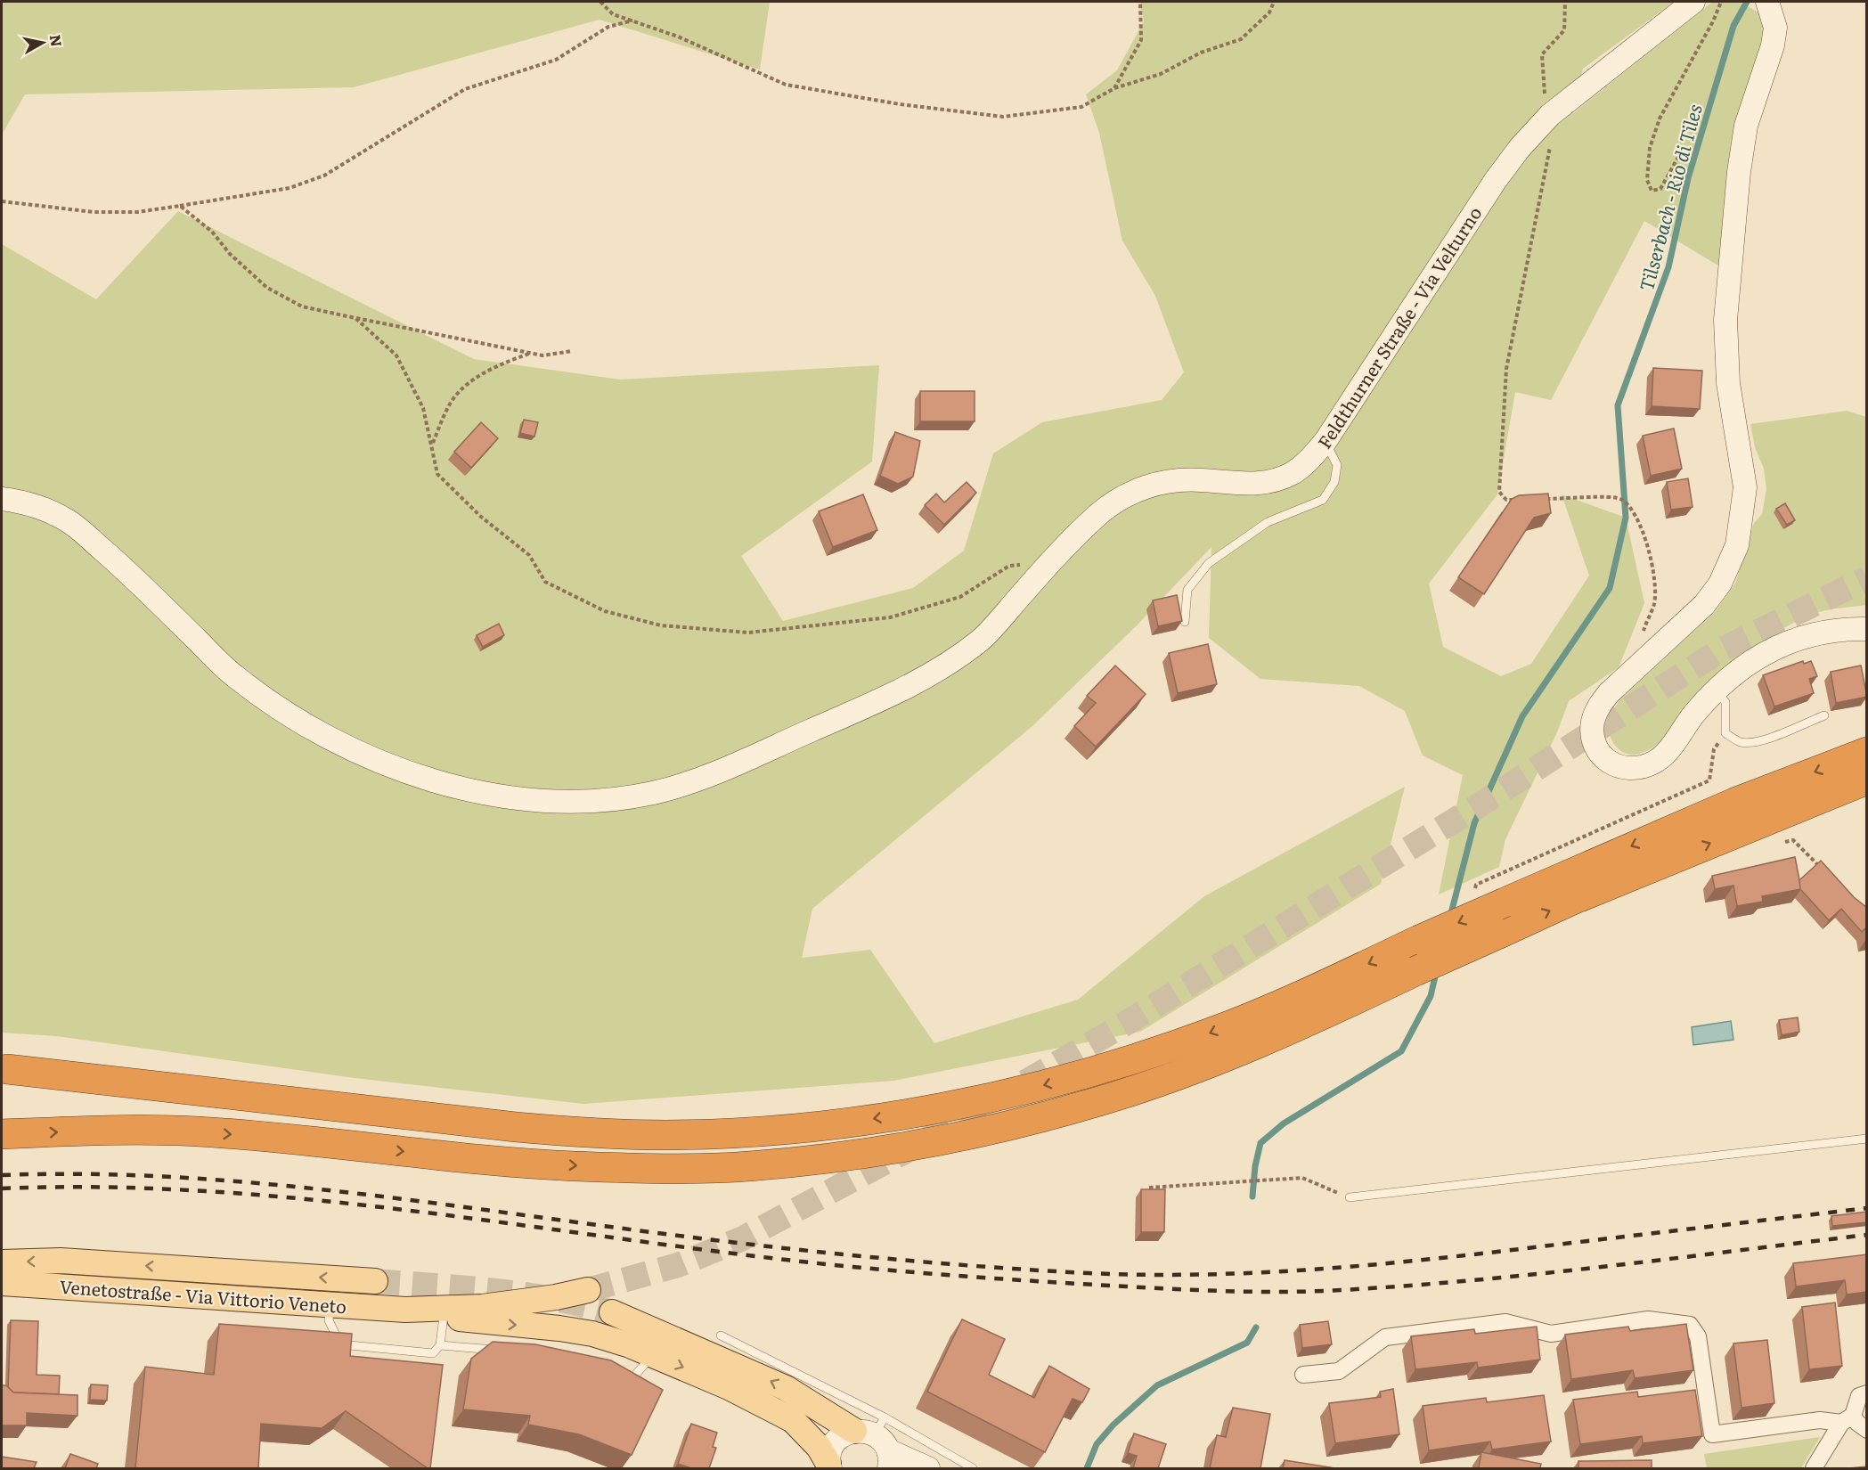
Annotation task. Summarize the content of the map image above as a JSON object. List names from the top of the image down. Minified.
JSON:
{"streets":{"main road":["Venetostraße - Via Vittorio Veneto"],"street":["Feldthurner Straße - Via Velturno"]},"water":["Tilserbach - Rio di Tiles"],"north":"right"}
